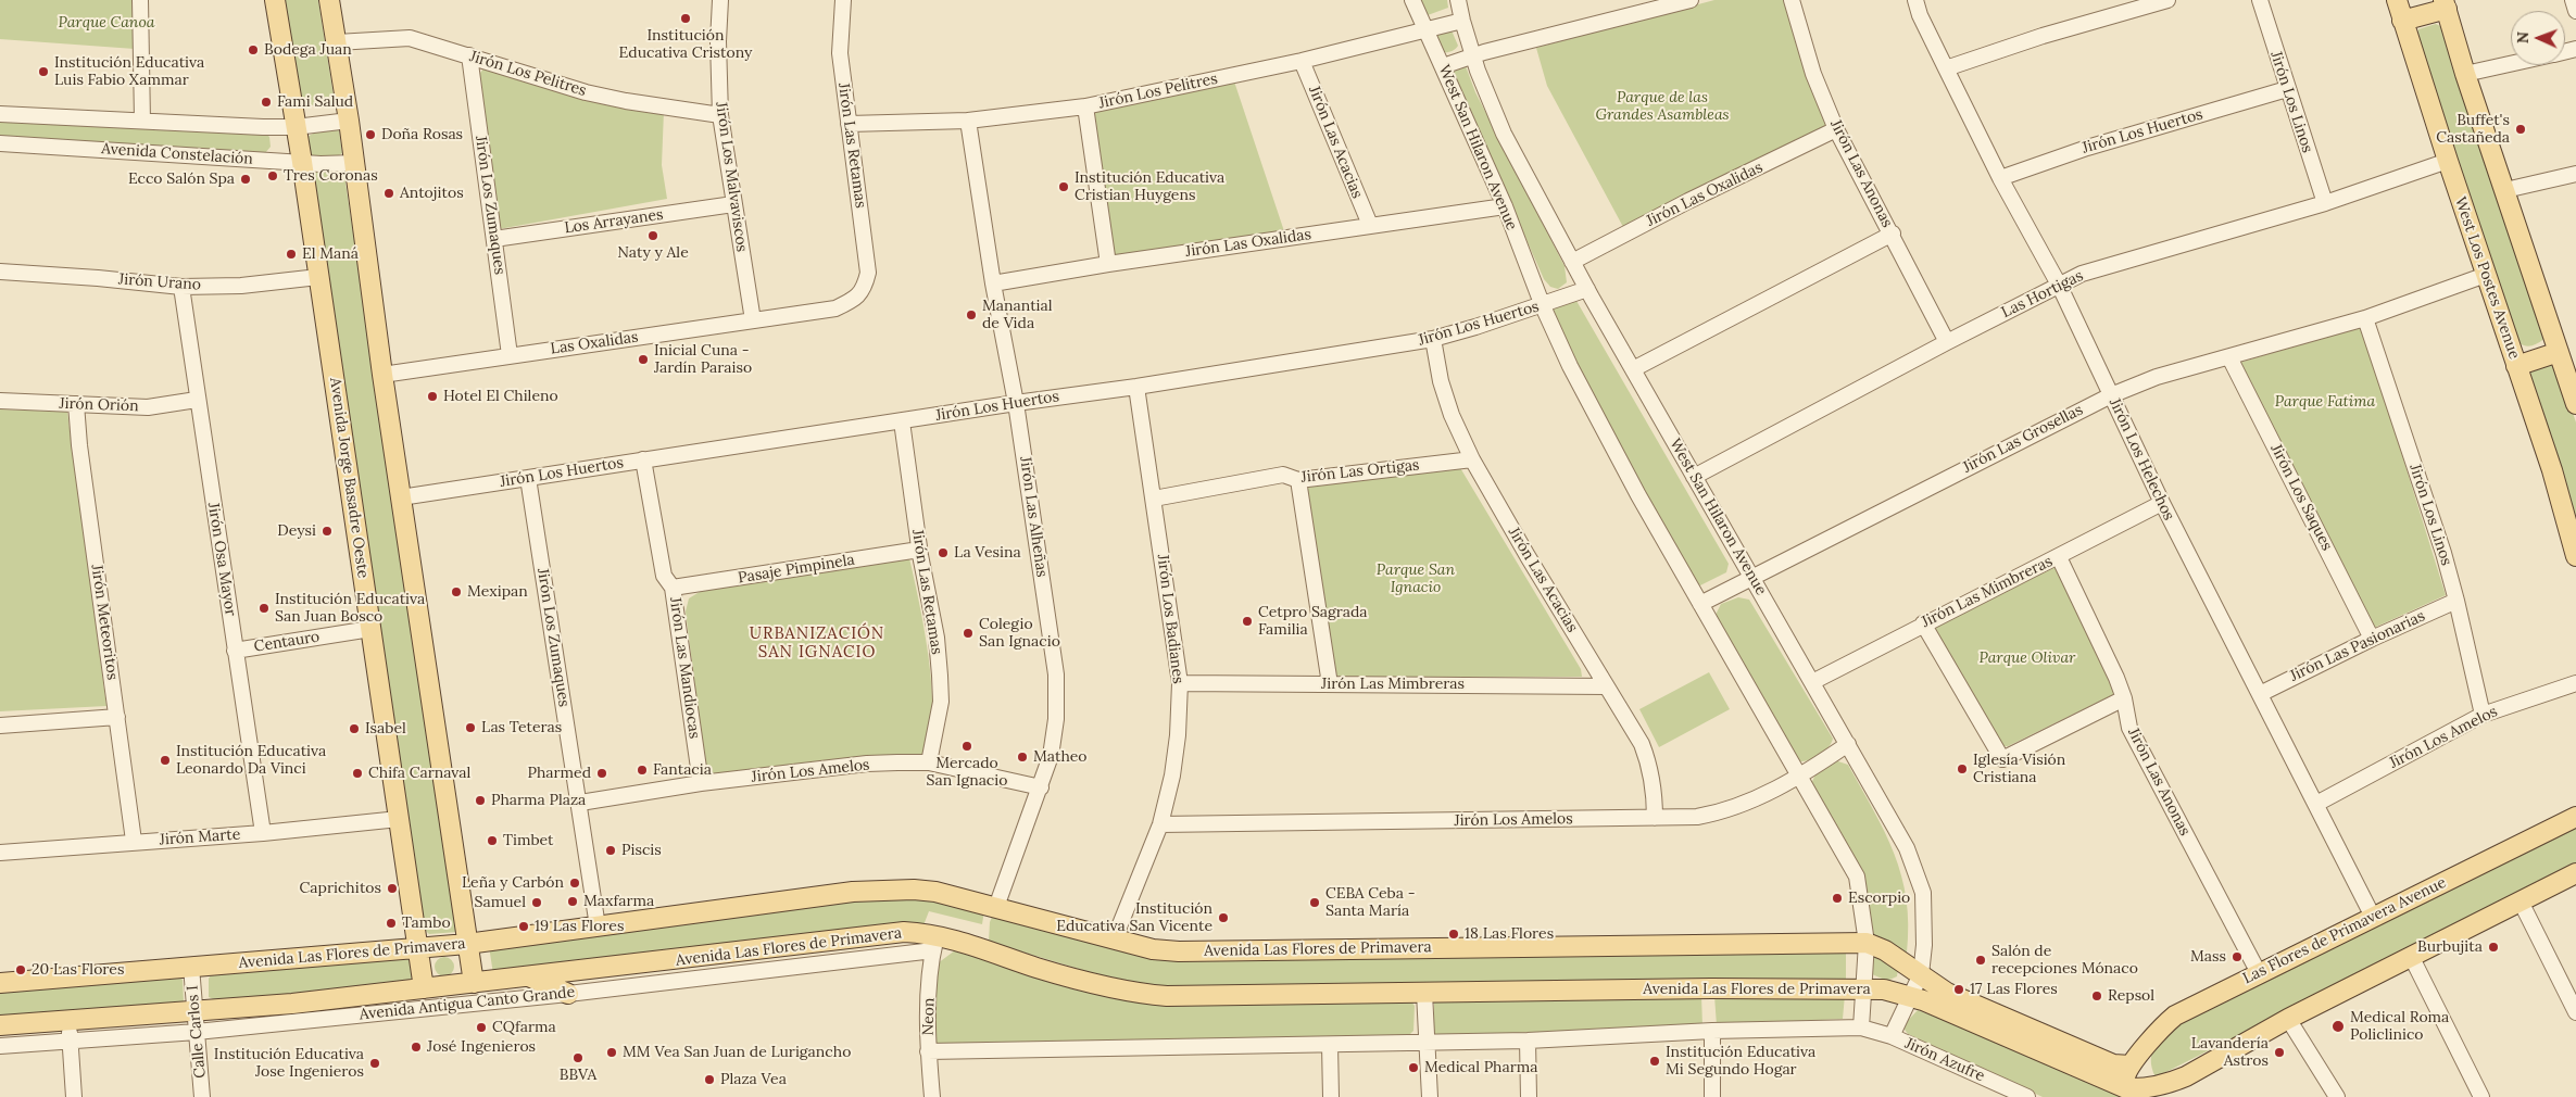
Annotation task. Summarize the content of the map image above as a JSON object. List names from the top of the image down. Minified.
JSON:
{"streets":{"main road":["West Los Postes Avenue","Avenida Jorge Basadre Oeste","Las Flores de Primavera Avenue","Avenida Las Flores de Primavera"],"street":["Jirón Los Pelitres","Jirón Los Linos","Jirón Los Huertos","Jirón Las Acacias","Jirón Las Retamas","West San Hilaron Avenue","Avenida Constelación","Jirón Las Anonas","Jirón Los Malvaviscos","Jirón Las Oxalidas","Jirón Los Zumaques","Los Arrayanes","Jirón Urano","Las Hortigas","Las Oxalidas","Jirón Orión","Jirón Las Grosellas","Jirón Los Helechos","Jirón Las Ortigas","Jirón Los Saques","Jirón Las Alheñas","Jirón Osa Mayor","Pasaje Pimpinela","Jirón Las Mimbreras","Jirón Los Badianes","Jirón Meteoritos","Centauro","Jirón Las Pasionarias","Jirón Las Mandiocas","Jirón Los Amelos","Jirón Marte","Avenida Antigua Canto Grande","Neon","Calle Carlos I","Jirón Azufre"]},"crossings":[["Jirón Los Pelitres","Jirón Las Acacias"],["Jirón Los Pelitres","Jirón Las Retamas"],["Jirón Los Pelitres","West San Hilaron Avenue"],["Jirón Los Pelitres","Jirón Los Malvaviscos"],["Jirón Los Pelitres","Jirón Los Zumaques"],["Jirón Los Pelitres","Jirón Las Alheñas"],["Jirón Los Linos","Jirón Los Huertos"],["Jirón Los Linos","Las Hortigas"],["Jirón Los Linos","Jirón Las Grosellas"],["Jirón Los Linos","Jirón Las Pasionarias"],["Jirón Los Linos","Jirón Los Amelos"],["Jirón Los Huertos","Jirón Las Acacias"],["Jirón Los Huertos","Jirón Las Retamas"],["Jirón Los Huertos","West San Hilaron Avenue"],["Jirón Los Huertos","Jirón Los Zumaques"],["Jirón Los Huertos","Jirón Los Helechos"],["Jirón Los Huertos","Jirón Las Alheñas"],["Jirón Los Huertos","Jirón Los Badianes"],["Jirón Los Huertos","Jirón Las Mandiocas"],["Jirón Las Acacias","Jirón Las Oxalidas"],["Jirón Las Acacias","Jirón Las Ortigas"],["Jirón Las Acacias","Jirón Las Mimbreras"],["Jirón Las Acacias","Jirón Los Amelos"],["Jirón Las Retamas","Las Oxalidas"],["Jirón Las Retamas","Pasaje Pimpinela"],["Jirón Las Retamas","Jirón Los Amelos"],["West San Hilaron Avenue","Jirón Las Oxalidas"],["West San Hilaron Avenue","Las Hortigas"],["West San Hilaron Avenue","Jirón Las Grosellas"],["West San Hilaron Avenue","Jirón Las Mimbreras"],["West San Hilaron Avenue","Jirón Los Amelos"],["West San Hilaron Avenue","Avenida Las Flores de Primavera"],["West San Hilaron Avenue","Jirón Azufre"],["Avenida Constelación","Avenida Jorge Basadre Oeste"],["Jirón Las Anonas","Jirón Las Oxalidas"],["Jirón Las Anonas","Las Hortigas"],["Jirón Las Anonas","Jirón Las Mimbreras"],["Jirón Las Anonas","Las Flores de Primavera Avenue"],["Jirón Los Malvaviscos","Los Arrayanes"],["Jirón Los Malvaviscos","Las Oxalidas"],["Jirón Las Oxalidas","Jirón Las Alheñas"],["Jirón Los Zumaques","Los Arrayanes"],["Jirón Los Zumaques","Las Oxalidas"],["Jirón Los Zumaques","Jirón Los Amelos"],["Jirón Los Zumaques","Avenida Las Flores de Primavera"],["West Los Postes Avenue","Las Hortigas"],["West Los Postes Avenue","Jirón Las Grosellas"],["Jirón Urano","Avenida Jorge Basadre Oeste"],["Jirón Urano","Jirón Osa Mayor"],["Las Hortigas","Jirón Los Helechos"],["Jirón Orión","Jirón Osa Mayor"],["Jirón Orión","Jirón Meteoritos"],["Jirón Las Grosellas","Jirón Los Helechos"],["Jirón Las Grosellas","Jirón Los Saques"],["Jirón Los Helechos","Jirón Las Mimbreras"],["Jirón Los Helechos","Jirón Las Pasionarias"],["Jirón Los Helechos","Jirón Los Amelos"],["Jirón Los Helechos","Las Flores de Primavera Avenue"],["Jirón Las Ortigas","Jirón Los Badianes"],["Avenida Jorge Basadre Oeste","Centauro"],["Avenida Jorge Basadre Oeste","Jirón Marte"],["Avenida Jorge Basadre Oeste","Avenida Las Flores de Primavera"],["Jirón Los Saques","Jirón Las Pasionarias"],["Jirón Las Alheñas","Jirón Los Amelos"],["Jirón Las Alheñas","Avenida Las Flores de Primavera"],["Jirón Osa Mayor","Centauro"],["Jirón Osa Mayor","Jirón Marte"],["Pasaje Pimpinela","Jirón Las Mandiocas"],["Jirón Las Mimbreras","Jirón Los Badianes"],["Jirón Los Badianes","Jirón Los Amelos"],["Jirón Los Badianes","Avenida Las Flores de Primavera"],["Jirón Meteoritos","Jirón Marte"],["Jirón Las Mandiocas","Jirón Los Amelos"],["Las Flores de Primavera Avenue","Avenida Las Flores de Primavera"],["Avenida Las Flores de Primavera","Avenida Antigua Canto Grande"],["Avenida Las Flores de Primavera","Neon"],["Avenida Las Flores de Primavera","Calle Carlos I"],["Avenida Antigua Canto Grande","Neon"],["Avenida Antigua Canto Grande","Calle Carlos I"],["Neon","Jirón Azufre"]],"districts":["URBANIZACIÓN SAN IGNACIO"],"parks":["Parque Canoa","Parque de las Grandes Asambleas","Parque Fatima","Parque San Ignacio","Parque Olivar"],"places":["Institución Educativa Cristony","Bodega Juan","Institución Educativa Luis Fabio Xammar","Fami Salud","Buffet's Castañeda","Doña Rosas","Tres Coronas","Ecco Salón Spa","Institución Educativa Cristian Huygens","Antojitos","Naty y Ale","El Maná","Manantial de Vida","Inicial Cuna - Jardín Paraiso","Hotel El Chileno","Deysi","La Vesina","Mexipan","Institución Educativa San Juan Bosco","Cetpro Sagrada Familia","Colegio San Ignacio","Las Teteras","Isabel","Mercado San Ignacio","Matheo","Institución Educativa Leonardo Da Vinci","Iglesía Visión Cristiana","Fantacia","Chifa Carnaval","Pharmed","Pharma Plaza","Timbet","Piscis","Leña y Carbón","Caprichitos","Escorpio","Maxfarma","Samuel","CEBA Ceba - Santa María","Institución Educativa San Vicente","Tambo","19 Las Flores","18 Las Flores","Burbujita","Mass","Salón de recepciones Mónaco","20 Las Flores","17 Las Flores","Repsol","Medical Roma Policlinico","CQfarma","José Ingenieros","MM Vea San Juan de Lurigancho","Lavandería Astros","BBVA","Institución Educativa Mi Segundo Hogar","Institución Educativa Jose Ingenieros","Medical Pharma","Plaza Vea"],"north":"left"}
